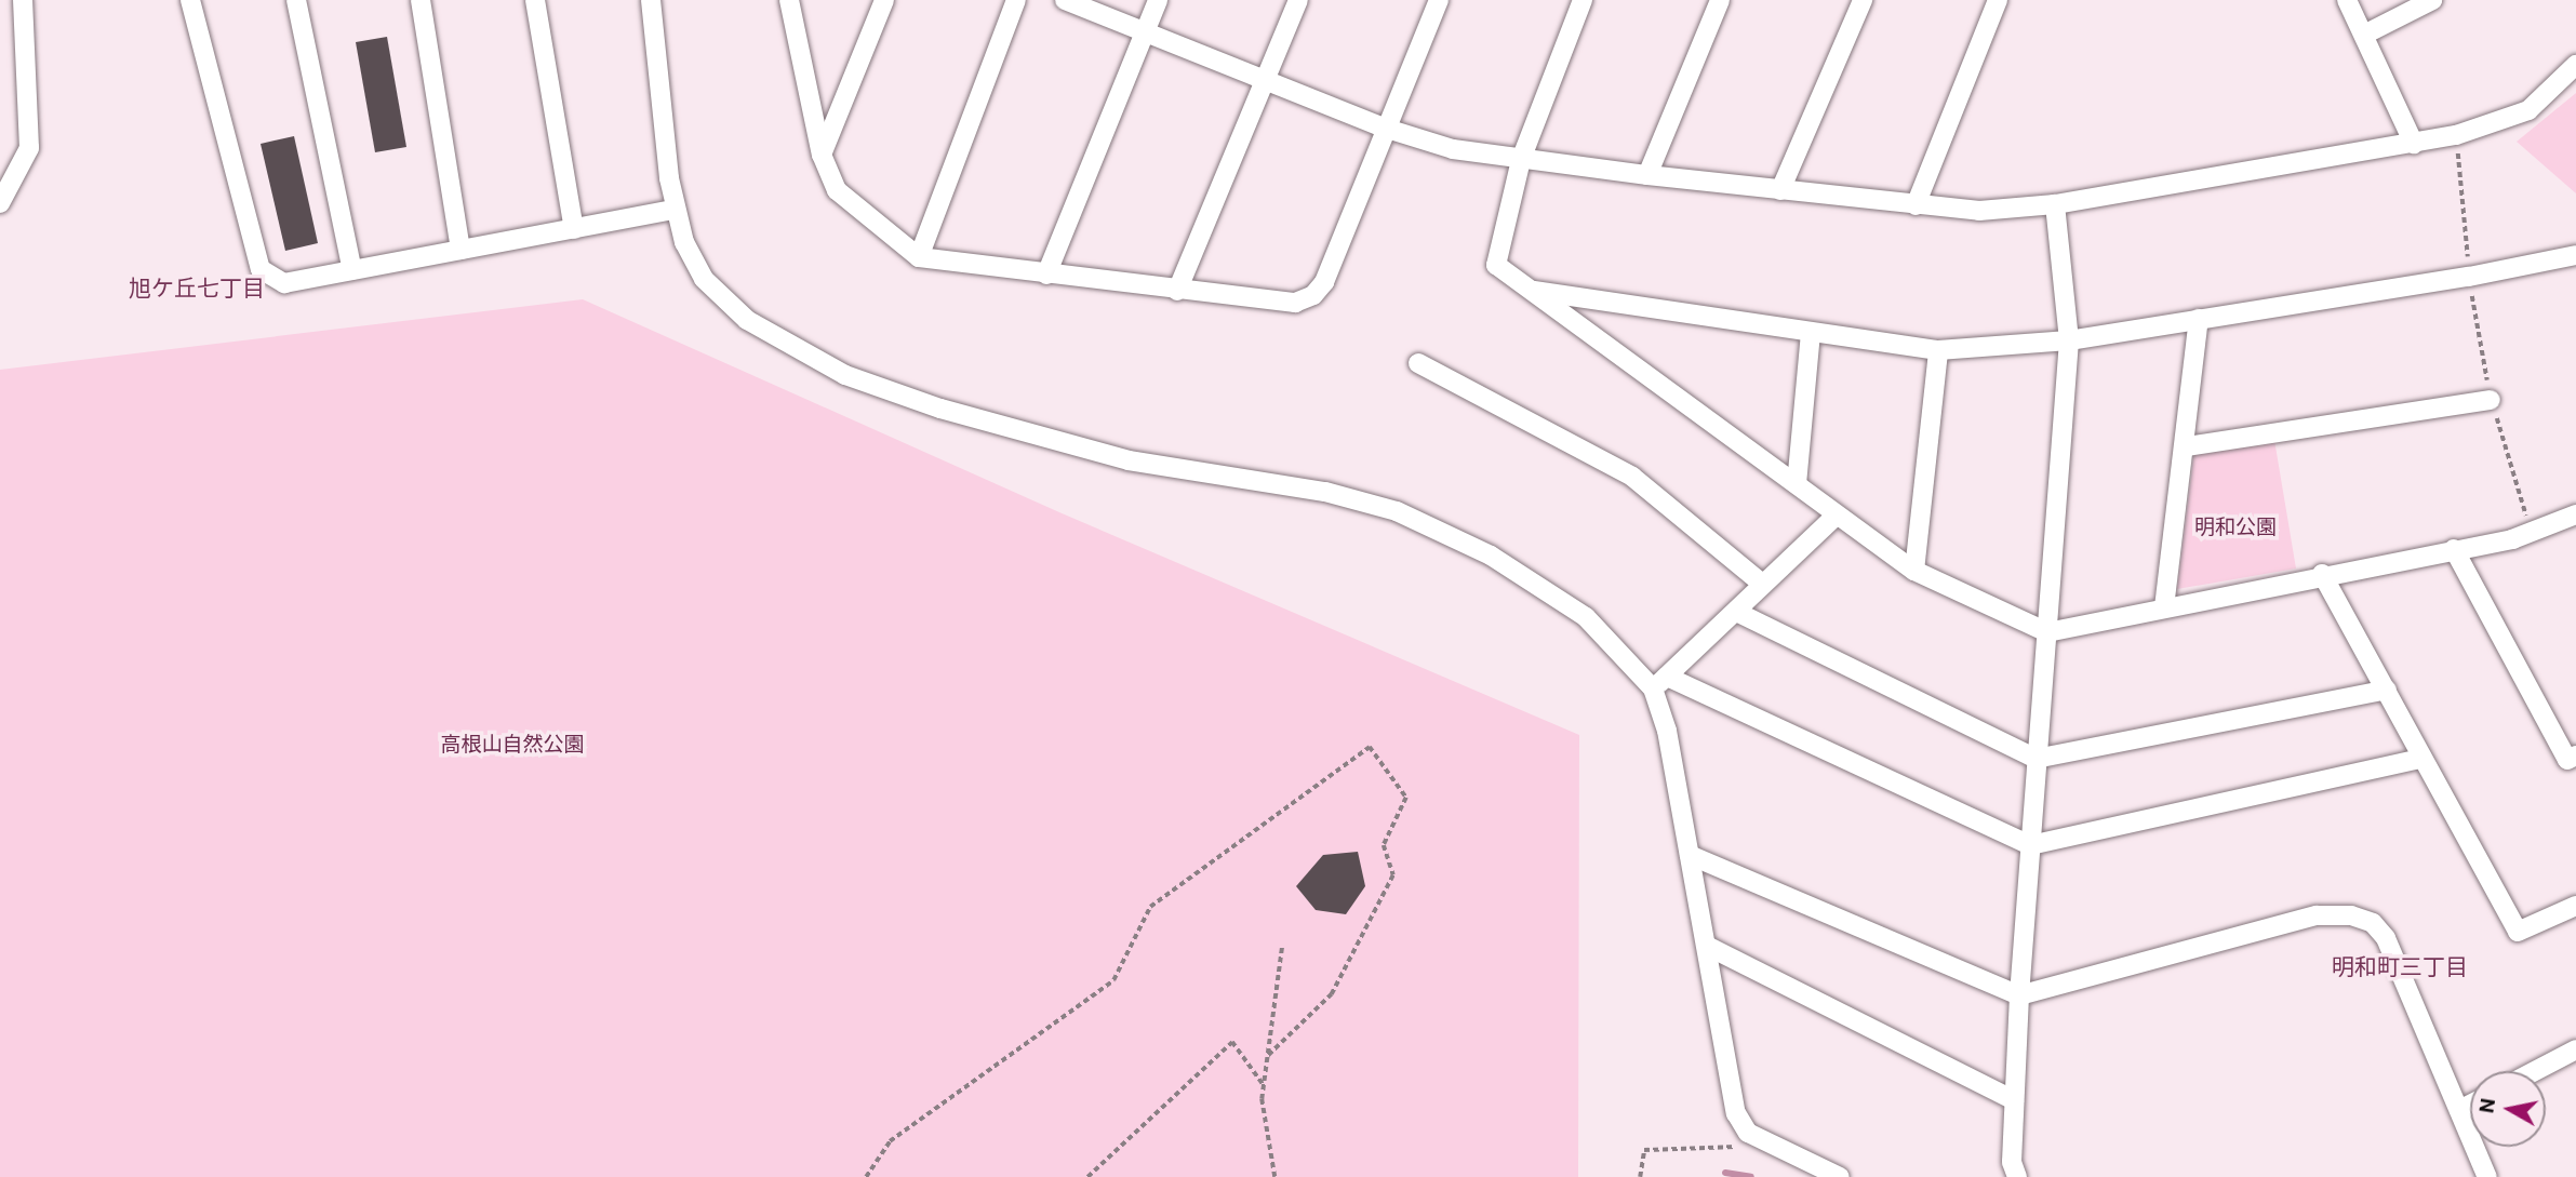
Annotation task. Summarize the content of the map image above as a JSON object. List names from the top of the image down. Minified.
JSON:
{"districts":["旭ケ丘七丁目","明和町三丁目"],"parks":["明和公園","高根山自然公園"],"north":"left"}
